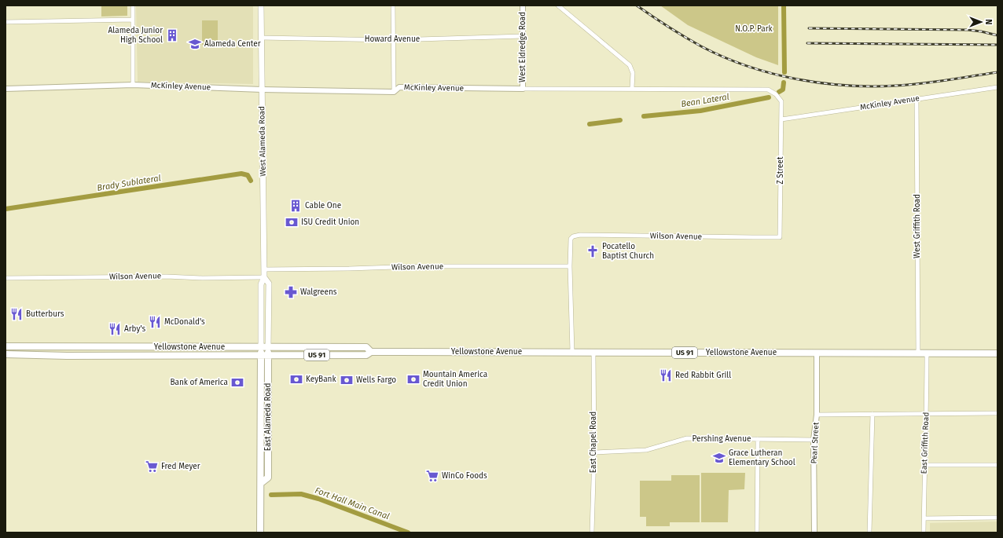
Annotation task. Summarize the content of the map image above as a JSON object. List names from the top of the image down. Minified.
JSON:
{"streets":{"main road":["West Alameda Road","Yellowstone Avenue","US 91","East Alameda Road"],"street":["Howard Avenue","West Eldredge Road","McKinley Avenue","Z Street","West Griffith Road","Wilson Avenue","Pershing Avenue","East Chapel Road","Pearl Street","East Griffith Road"]},"crossings":[["Howard Avenue","West Eldredge Road"],["Howard Avenue","West Alameda Road"],["West Eldredge Road","McKinley Avenue"],["McKinley Avenue","West Alameda Road"],["McKinley Avenue","Z Street"],["McKinley Avenue","West Griffith Road"],["West Alameda Road","Wilson Avenue"],["West Alameda Road","Yellowstone Avenue"],["West Alameda Road","East Alameda Road"],["Z Street","Wilson Avenue"],["West Griffith Road","Yellowstone Avenue"],["Yellowstone Avenue","East Alameda Road"],["Yellowstone Avenue","East Chapel Road"],["Yellowstone Avenue","Pearl Street"],["Yellowstone Avenue","East Griffith Road"],["Pershing Avenue","East Chapel Road"],["Pershing Avenue","Pearl Street"]],"water":["Bean Lateral","Brady Sublateral","Fort Hall Main Canal"],"parks":["N.O.P. Park"],"places":{"building":["Alameda Junior High School","Cable One"],"school or university":["Alameda Center","Grace Lutheran Elementary School"],"bank":["ISU Credit Union","KeyBank","Mountain America Credit Union","Wells Fargo","Bank of America"],"church":["Pocatello Baptist Church"],"pharmacy":["Walgreens"],"restaurant":["Butterburs","McDonald's","Arby's","Red Rabbit Grill"],"supermarket":["Fred Meyer","WinCo Foods"]},"north":"right"}
